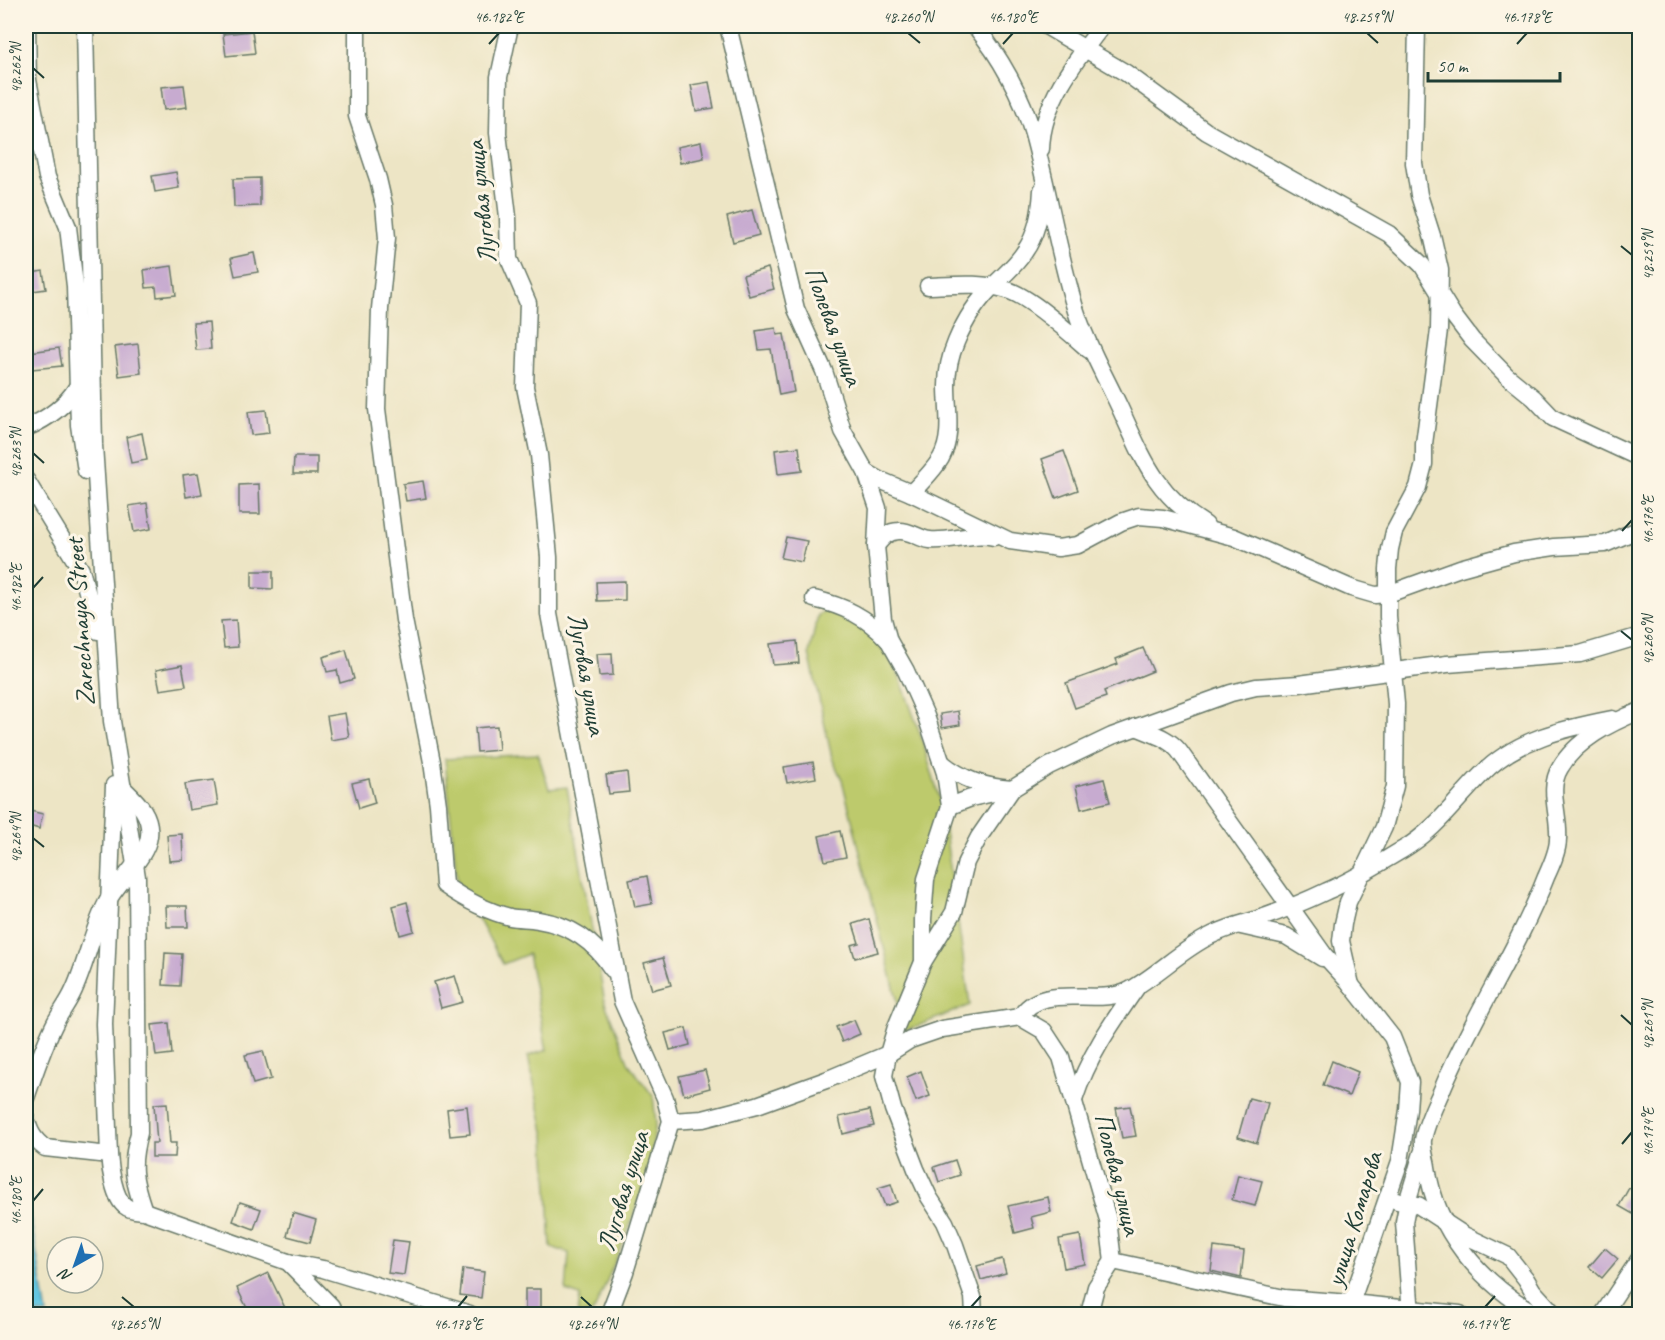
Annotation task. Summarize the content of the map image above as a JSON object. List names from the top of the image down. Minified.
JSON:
{"streets":{"street":["Луговая улица","Полевая улица","Zarechnaya Street","улица Комарова"]},"crossings":[["Полевая улица","улица Комарова"]],"scale_bar":"50 m","north":"bottom left","coordinates":["46.182°E","48.260°N","46.180°E","48.259°N","46.178°E","48.262°N","48.263°N","46.176°E","48.264°N","48.261°N","46.174°E","48.265°N"]}
